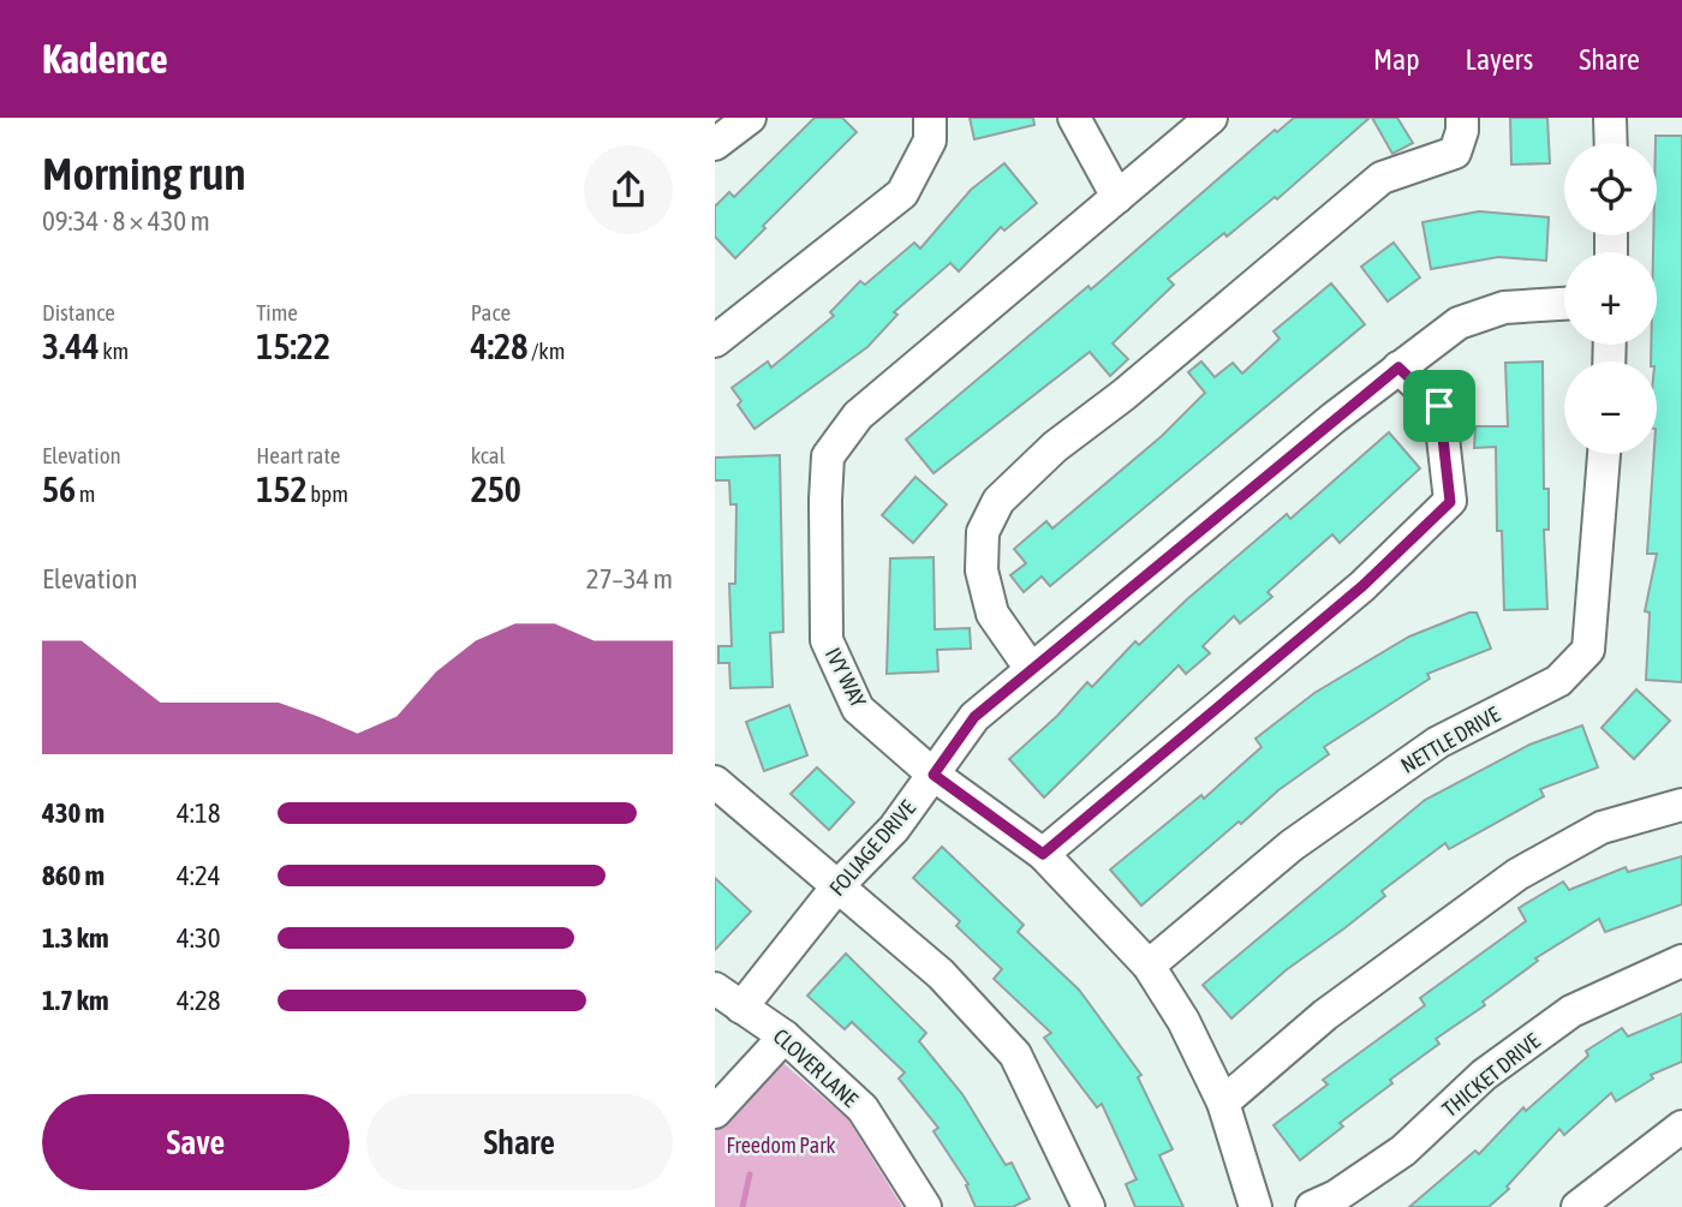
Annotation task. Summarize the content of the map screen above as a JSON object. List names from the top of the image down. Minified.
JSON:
{"streets":{"street":["IVY WAY","NETTLE DRIVE","FOLIAGE DRIVE","CLOVER LANE","THICKET DRIVE"]},"crossings":[["IVY WAY","NETTLE DRIVE"],["IVY WAY","FOLIAGE DRIVE"],["FOLIAGE DRIVE","CLOVER LANE"]],"parks":["Freedom Park"],"page":{"header":"Kadence","nav":["Map","Layers","Share"],"heading":["Morning run","09:34 · 8 × 430 m"],"map_buttons":["+","−"],"stats":[["Distance","3.44 km"],["Time","15:22"],["Pace","4:28 /km"],["Elevation","56 m"],["Heart rate","152 bpm"],["kcal","250"]],"chart":["Elevation","27–34 m"],"list":[{"name":"430 m","note":"4:18"},{"name":"860 m","note":"4:24"},{"name":"1.3 km","note":"4:30"},{"name":"1.7 km","note":"4:28"}],"buttons":["Save","Share"]}}
